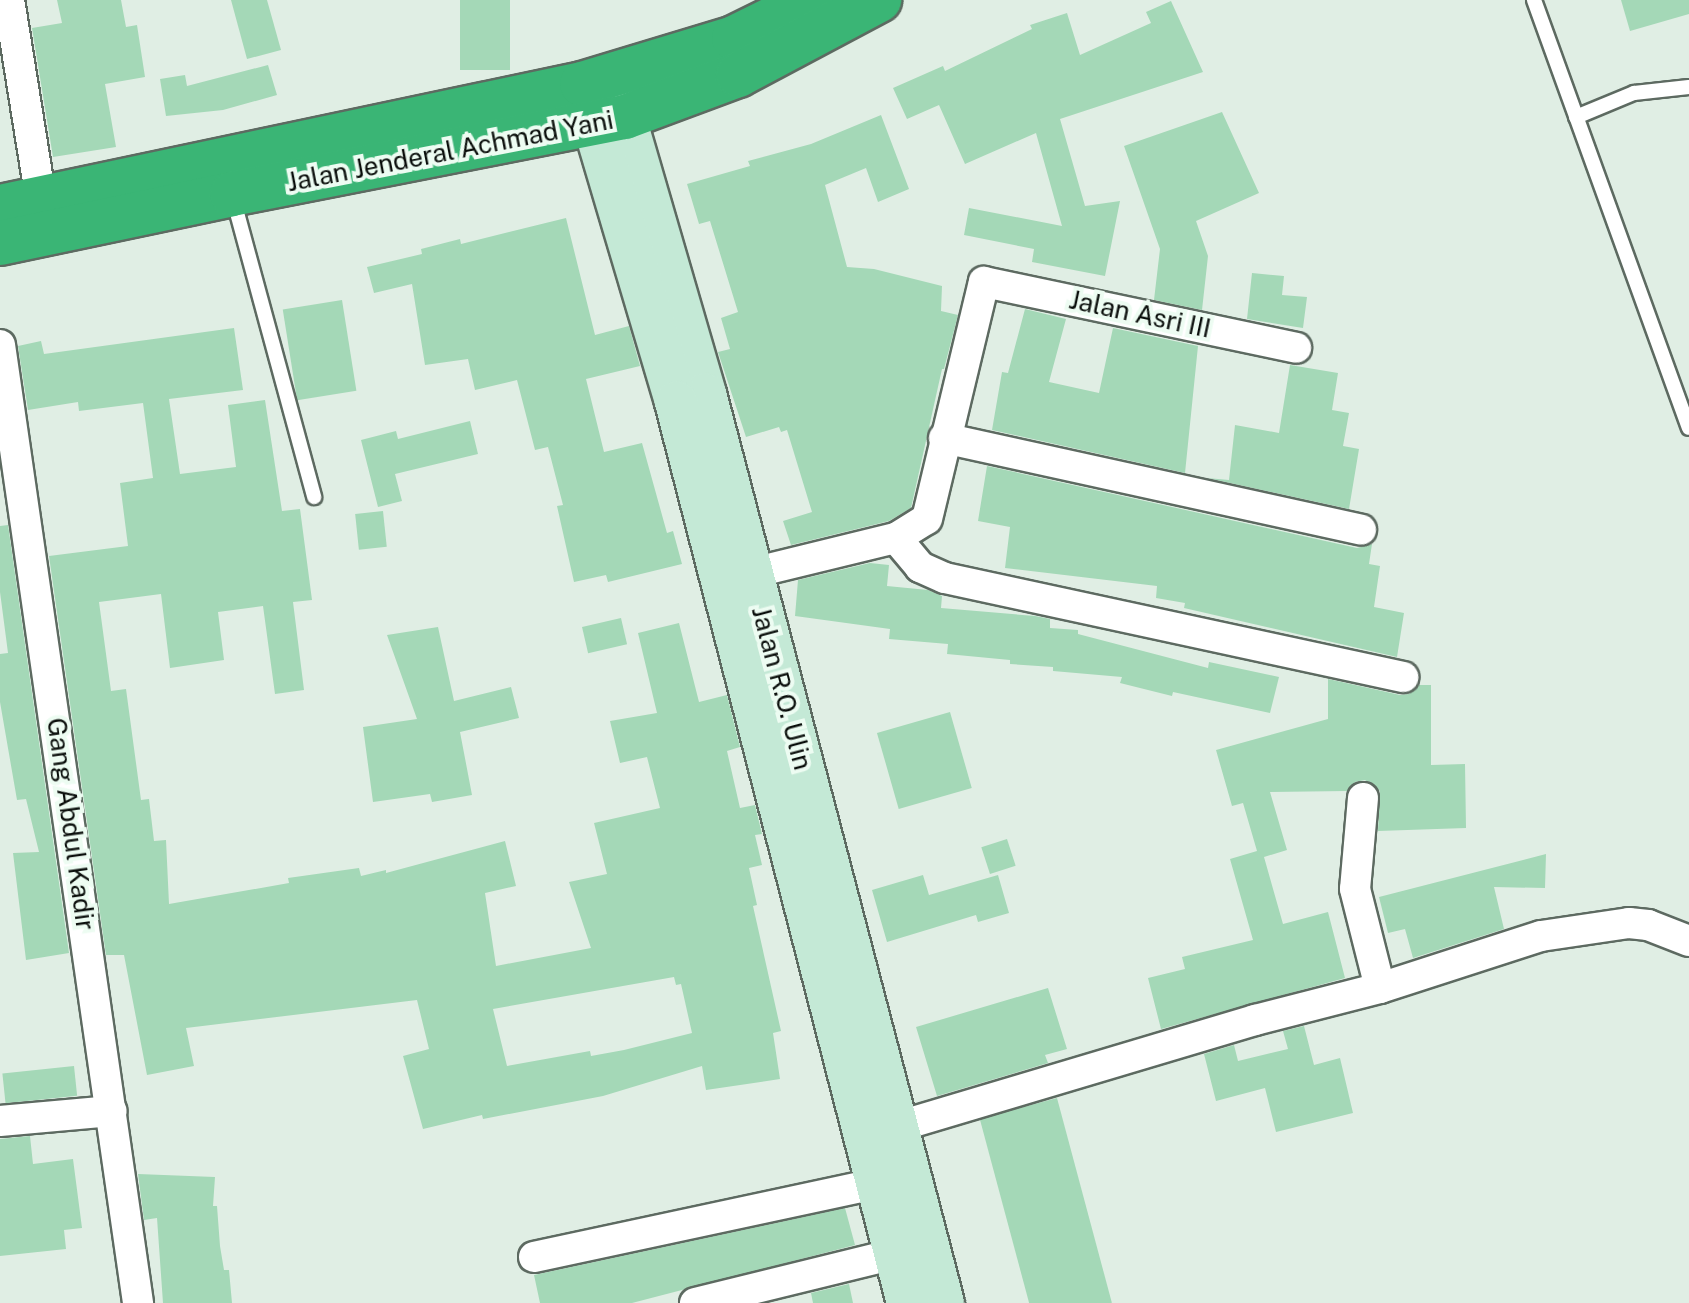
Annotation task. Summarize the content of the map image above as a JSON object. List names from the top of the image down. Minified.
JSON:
{"streets":{"highway":["Jalan Jenderal Achmad Yani"],"main road":["Jalan R.O. Ulin"],"street":["Jalan Asri III","Gang Abdul Kadir"]},"crossings":[["Jalan Jenderal Achmad Yani","Jalan R.O. Ulin"]]}
